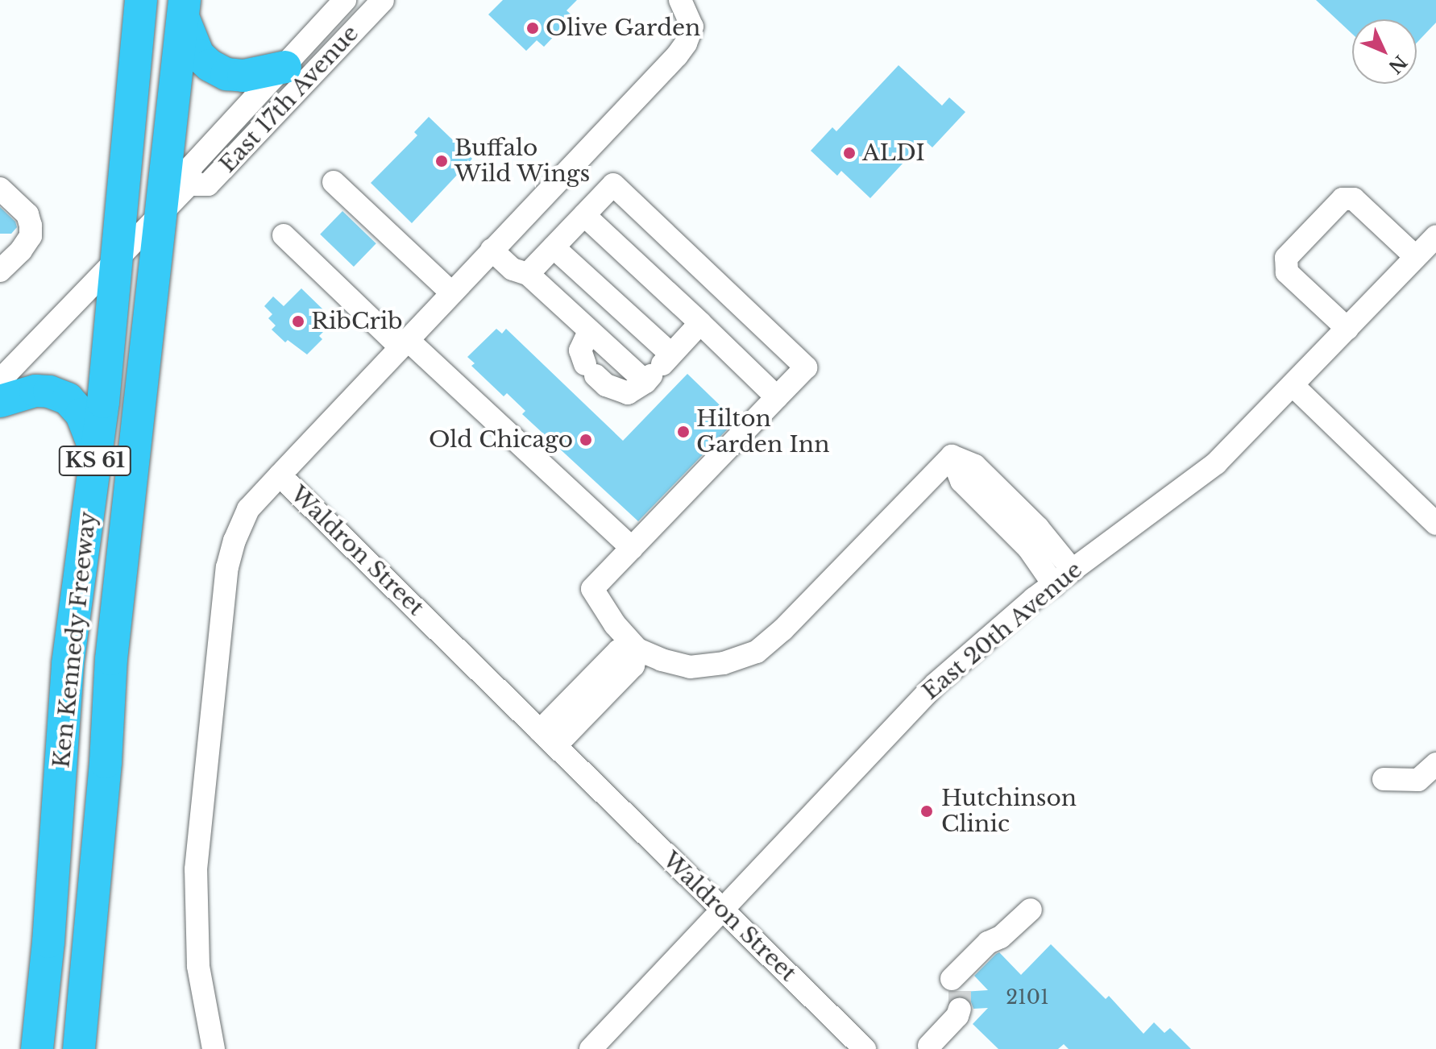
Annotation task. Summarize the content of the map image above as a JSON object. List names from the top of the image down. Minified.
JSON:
{"streets":{"highway":["KS 61","Ken Kennedy Freeway"],"street":["East 17th Avenue","Waldron Street","East 20th Avenue"]},"crossings":[["East 17th Avenue","Ken Kennedy Freeway"],["Waldron Street","East 20th Avenue"]],"places":["Olive Garden","ALDI","Buffalo Wild Wings","RibCrib","Hilton Garden Inn","Old Chicago","Hutchinson Clinic"],"house_numbers":["2101"],"north":"bottom right"}
